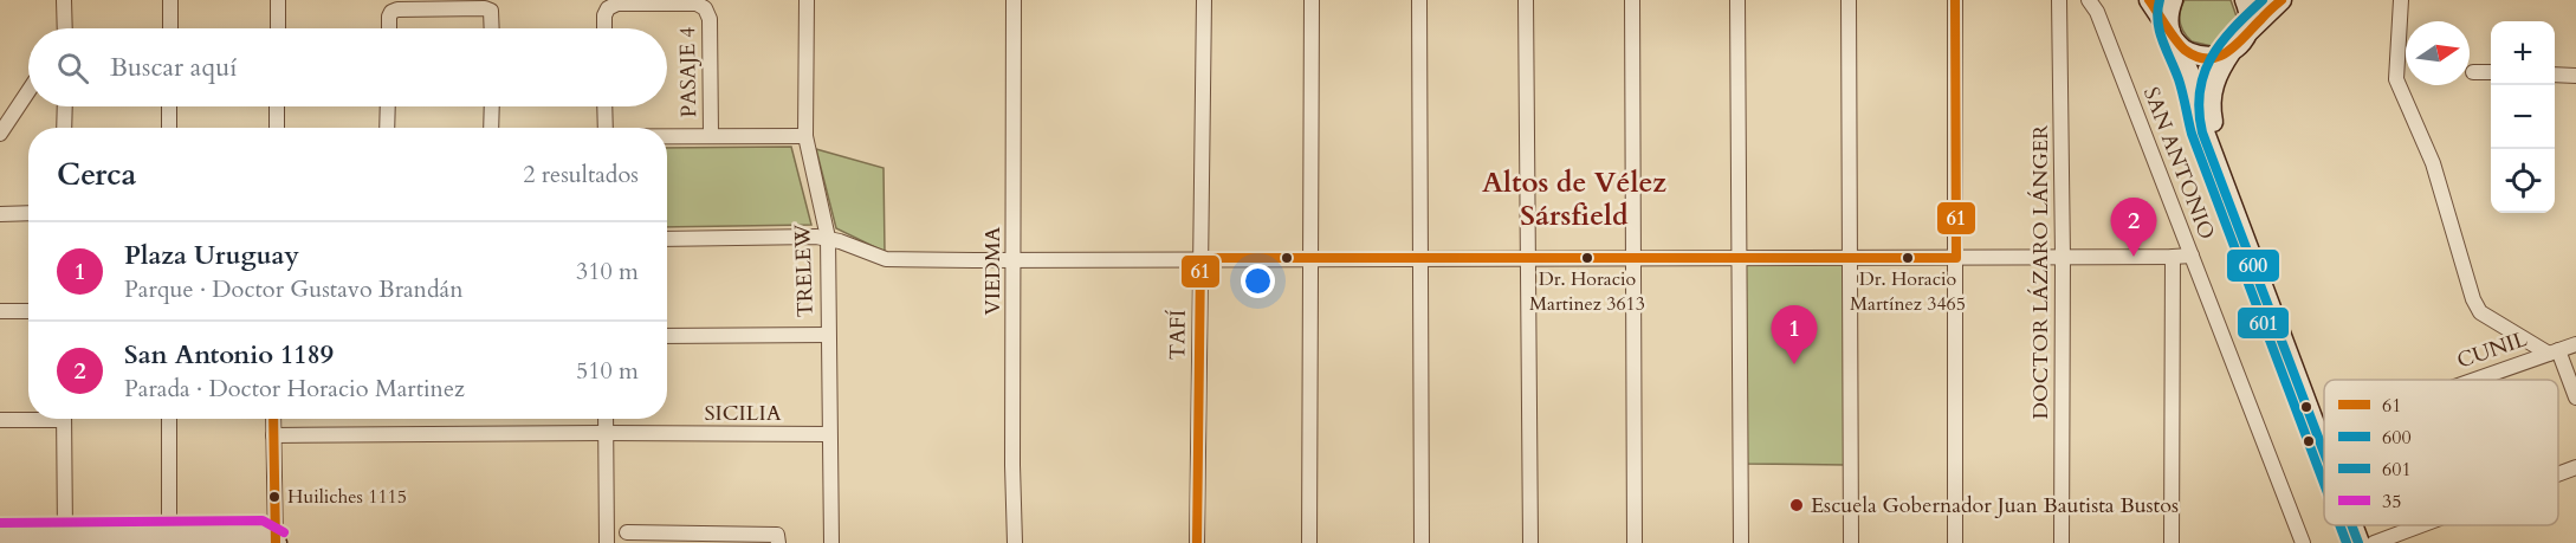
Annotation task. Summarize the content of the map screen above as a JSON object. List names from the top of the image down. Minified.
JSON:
{"streets":{"street":["PASAJE 4","SAN ANTONIO","TRELEW","VIEDMA","DOCTOR LÁZARO LÁNGER","TAFÍ","CUNIL","SICILIA"]},"crossings":[["TRELEW","SICILIA"]],"districts":["Altos de Vélez Sársfield"],"places":["Dr. Horacio Martinez 3613","Dr. Horacio Martínez 3465","Huiliches 1115","Escuela Gobernador Juan Bautista Bustos"],"lines":["transit line 61","transit line 600","transit line 601","transit line 35"],"legend":["61","600","601","35"],"north":"right","page":{"map_buttons":["+","−"],"search":"Buscar aquí","heading":["Cerca","2 resultados"],"pins":["2","1"],"list":[{"mark":"1","name":"Plaza Uruguay","note":"Parque · Doctor Gustavo Brandán","value":"310 m"},{"mark":"2","name":"San Antonio 1189","note":"Parada · Doctor Horacio Martinez","value":"510 m"}]}}
